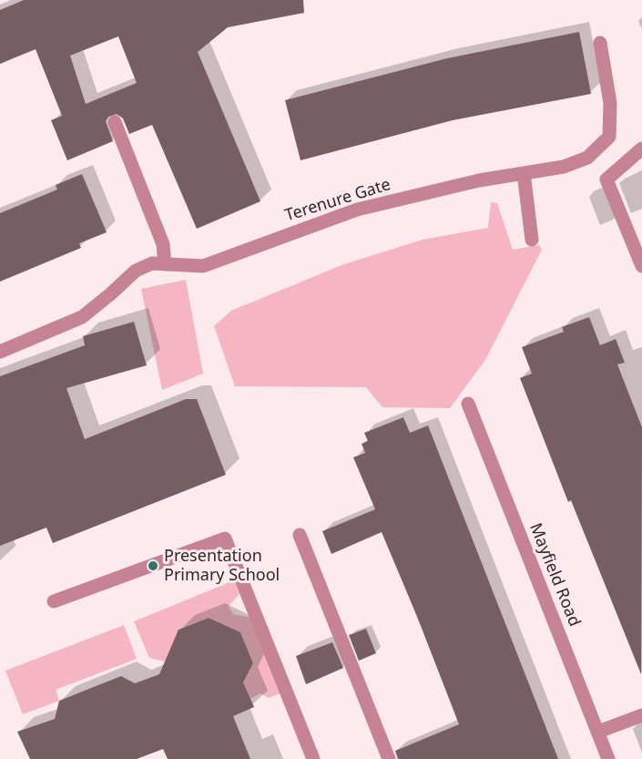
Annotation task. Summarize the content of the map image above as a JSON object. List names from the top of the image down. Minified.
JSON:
{"streets":{"street":["Terenure Gate","Mayfield Road"]},"places":["Presentation Primary School"]}
